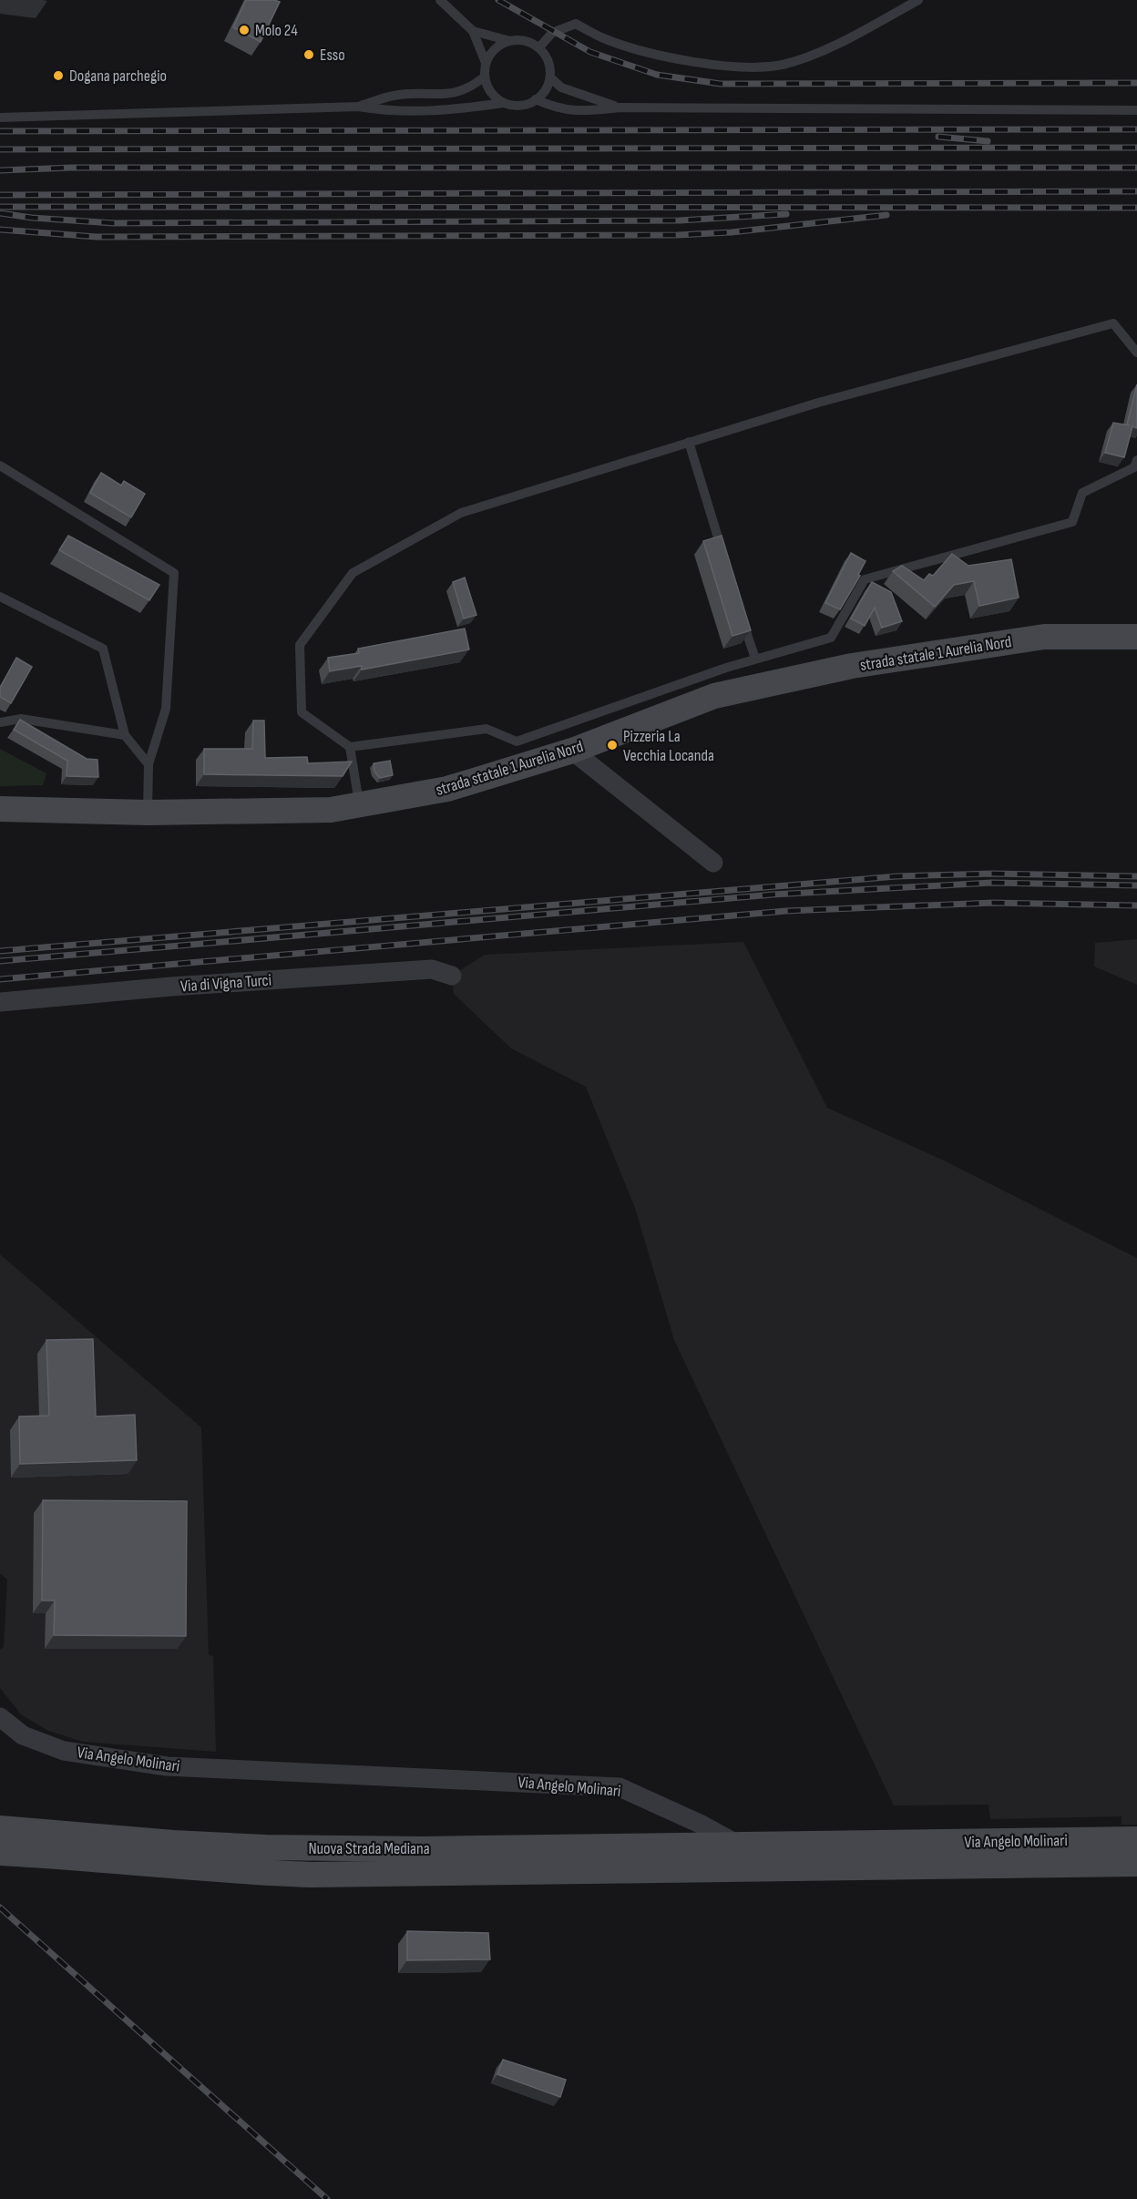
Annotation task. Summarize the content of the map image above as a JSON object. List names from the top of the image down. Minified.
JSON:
{"streets":{"street":["strada statale 1 Aurelia Nord","Via di Vigna Turci","Via Angelo Molinari","Nuova Strada Mediana"]},"crossings":[["Via Angelo Molinari","Nuova Strada Mediana"]],"places":["Molo 24","Esso","Dogana parchegio","Pizzeria La Vecchia Locanda"]}
